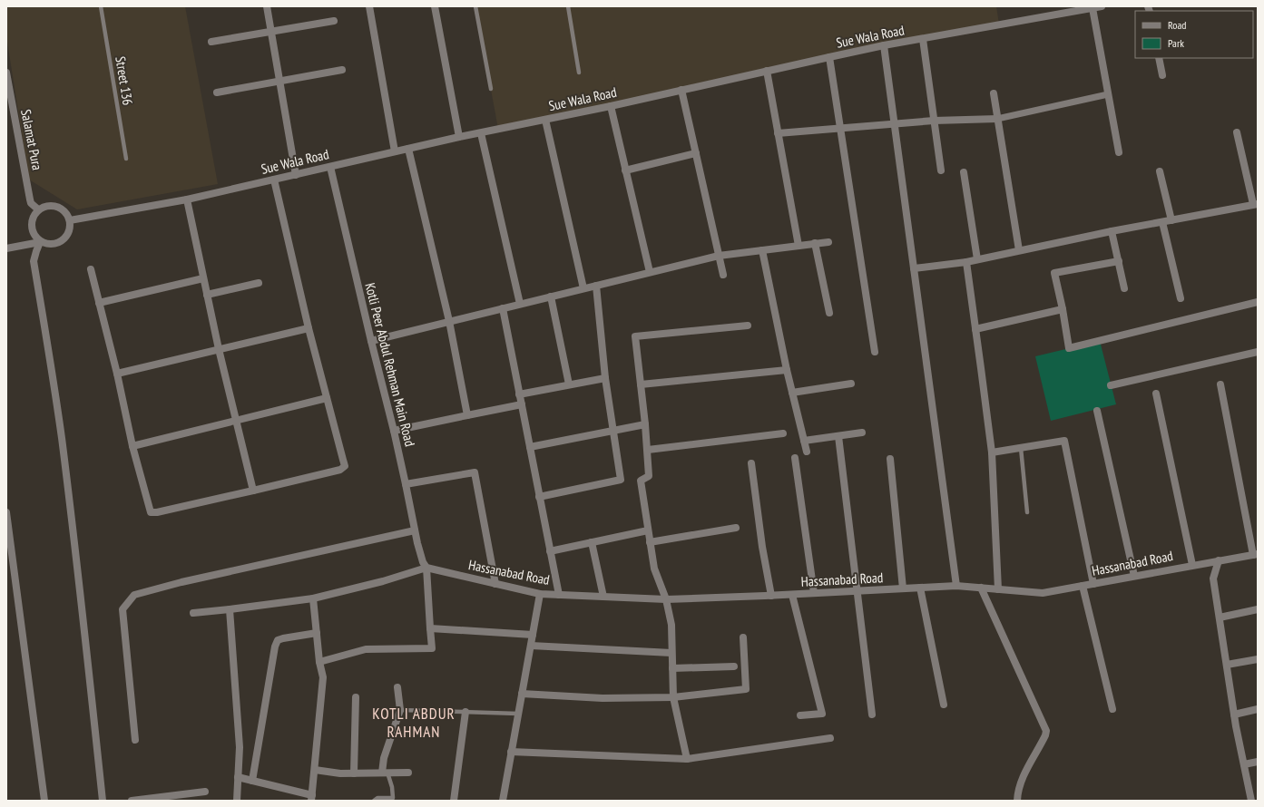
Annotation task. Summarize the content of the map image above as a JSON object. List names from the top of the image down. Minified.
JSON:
{"streets":{"street":["Sue Wala Road","Salamat Pura","Kotli Peer Abdul Rehman Main Road","Hassanabad Road"],"lane":["Street 136"]},"crossings":[["Sue Wala Road","Salamat Pura"],["Sue Wala Road","Kotli Peer Abdul Rehman Main Road"],["Kotli Peer Abdul Rehman Main Road","Hassanabad Road"]],"districts":["KOTLI ABDUR RAHMAN"],"legend":["Road","Park"]}
